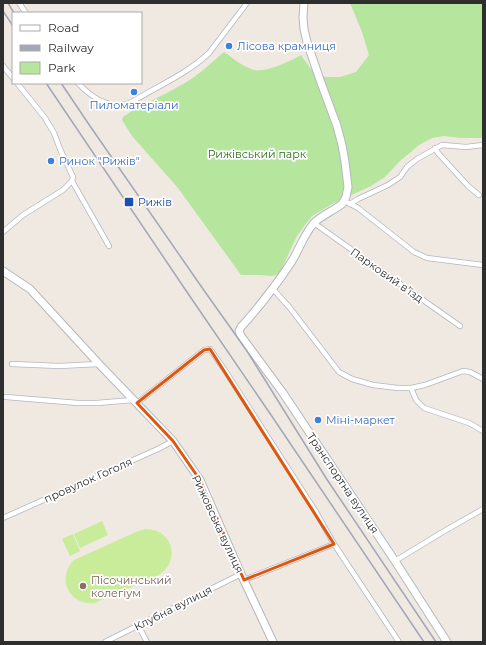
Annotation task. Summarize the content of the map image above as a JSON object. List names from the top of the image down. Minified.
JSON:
{"streets":{"street":["Парковий в’їзд","провулок Гоголя","Транспортна вулиця","Рижовська вулиця","Клубна вулиця"]},"crossings":[["провулок Гоголя","Рижовська вулиця"],["Рижовська вулиця","Клубна вулиця"]],"parks":["Рижівський парк"],"places":{"other":["Лісова крамниця","Пиломатеріали","Ринок \"Рижів\"","Міні-маркет","Пісочинський колегіум"],"transit":["Рижів"]},"legend":["Road","Railway","Park"]}
